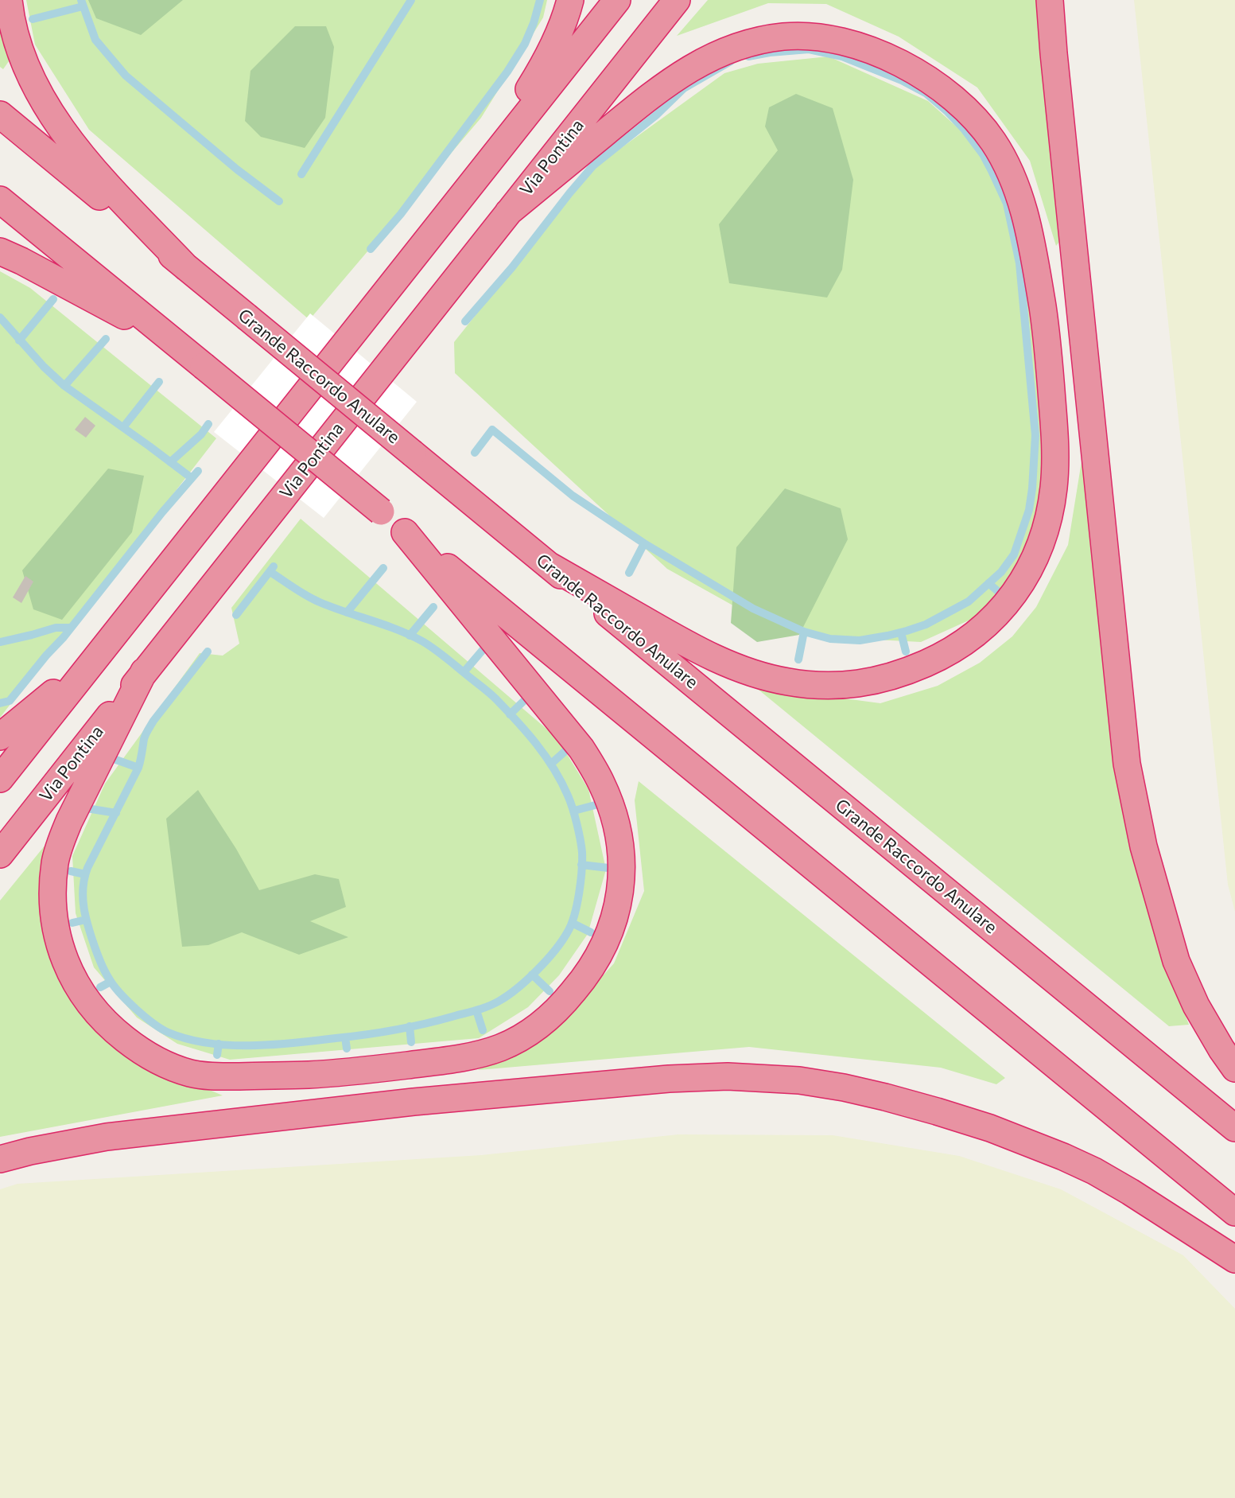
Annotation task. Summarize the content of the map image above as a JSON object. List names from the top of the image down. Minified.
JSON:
{"streets":{"highway":["Via Pontina","Grande Raccordo Anulare"]}}
